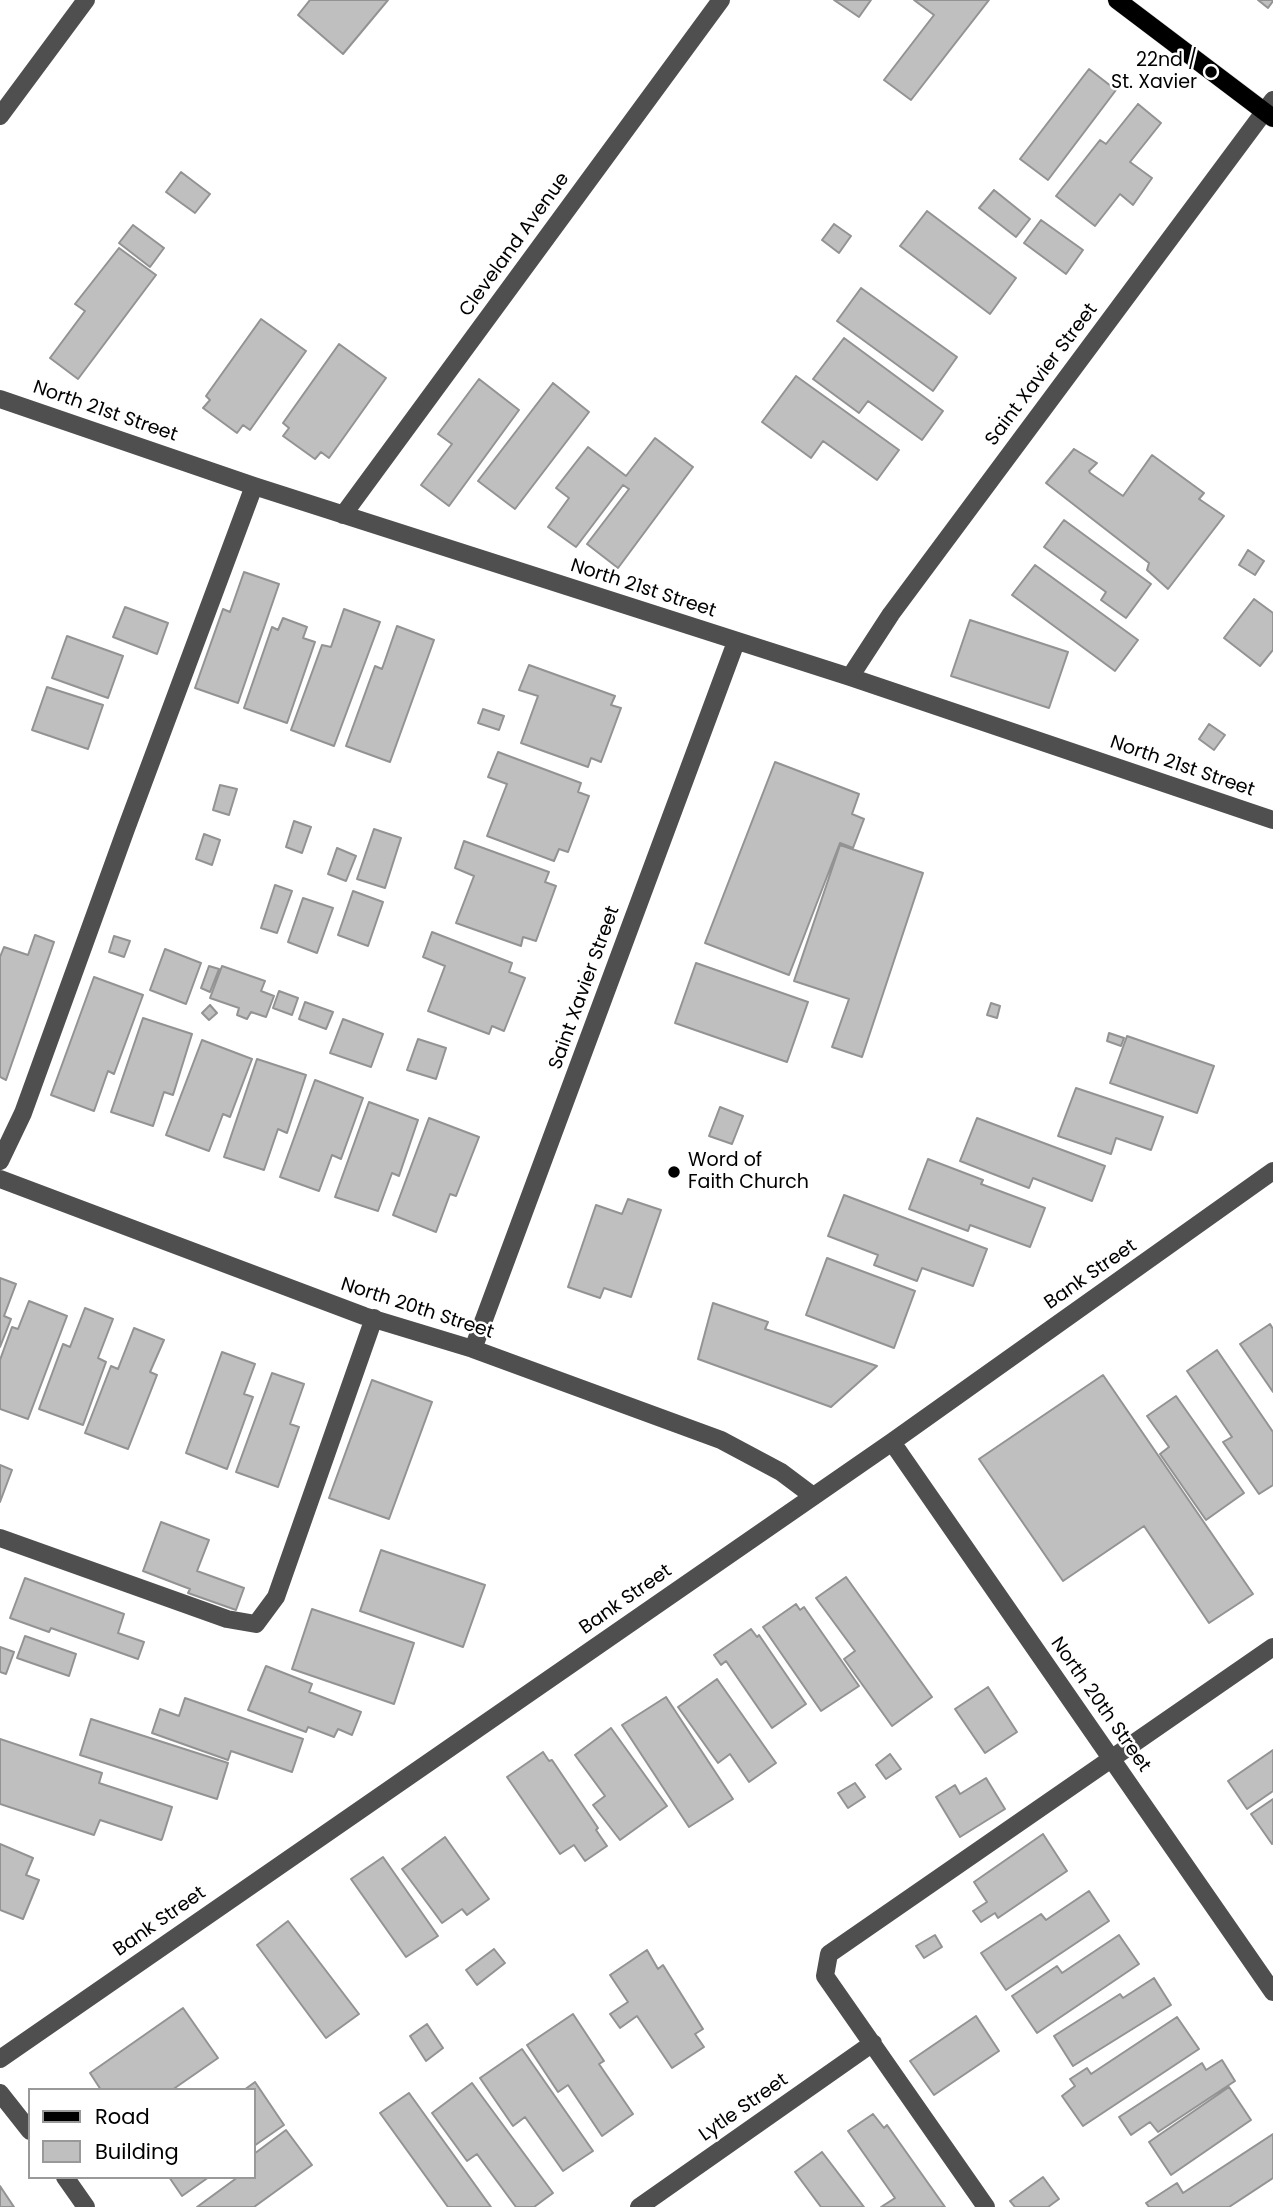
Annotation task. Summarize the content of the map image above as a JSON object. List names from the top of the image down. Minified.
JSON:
{"streets":{"street":["Cleveland Avenue","Saint Xavier Street","North 21st Street","Bank Street","North 20th Street","Lytle Street"]},"crossings":[["Cleveland Avenue","North 21st Street"],["Saint Xavier Street","North 21st Street"],["Saint Xavier Street","North 20th Street"],["Bank Street","North 20th Street"]],"places":["22nd / St. Xavier","Word of Faith Church"],"legend":["Road","Building"]}
